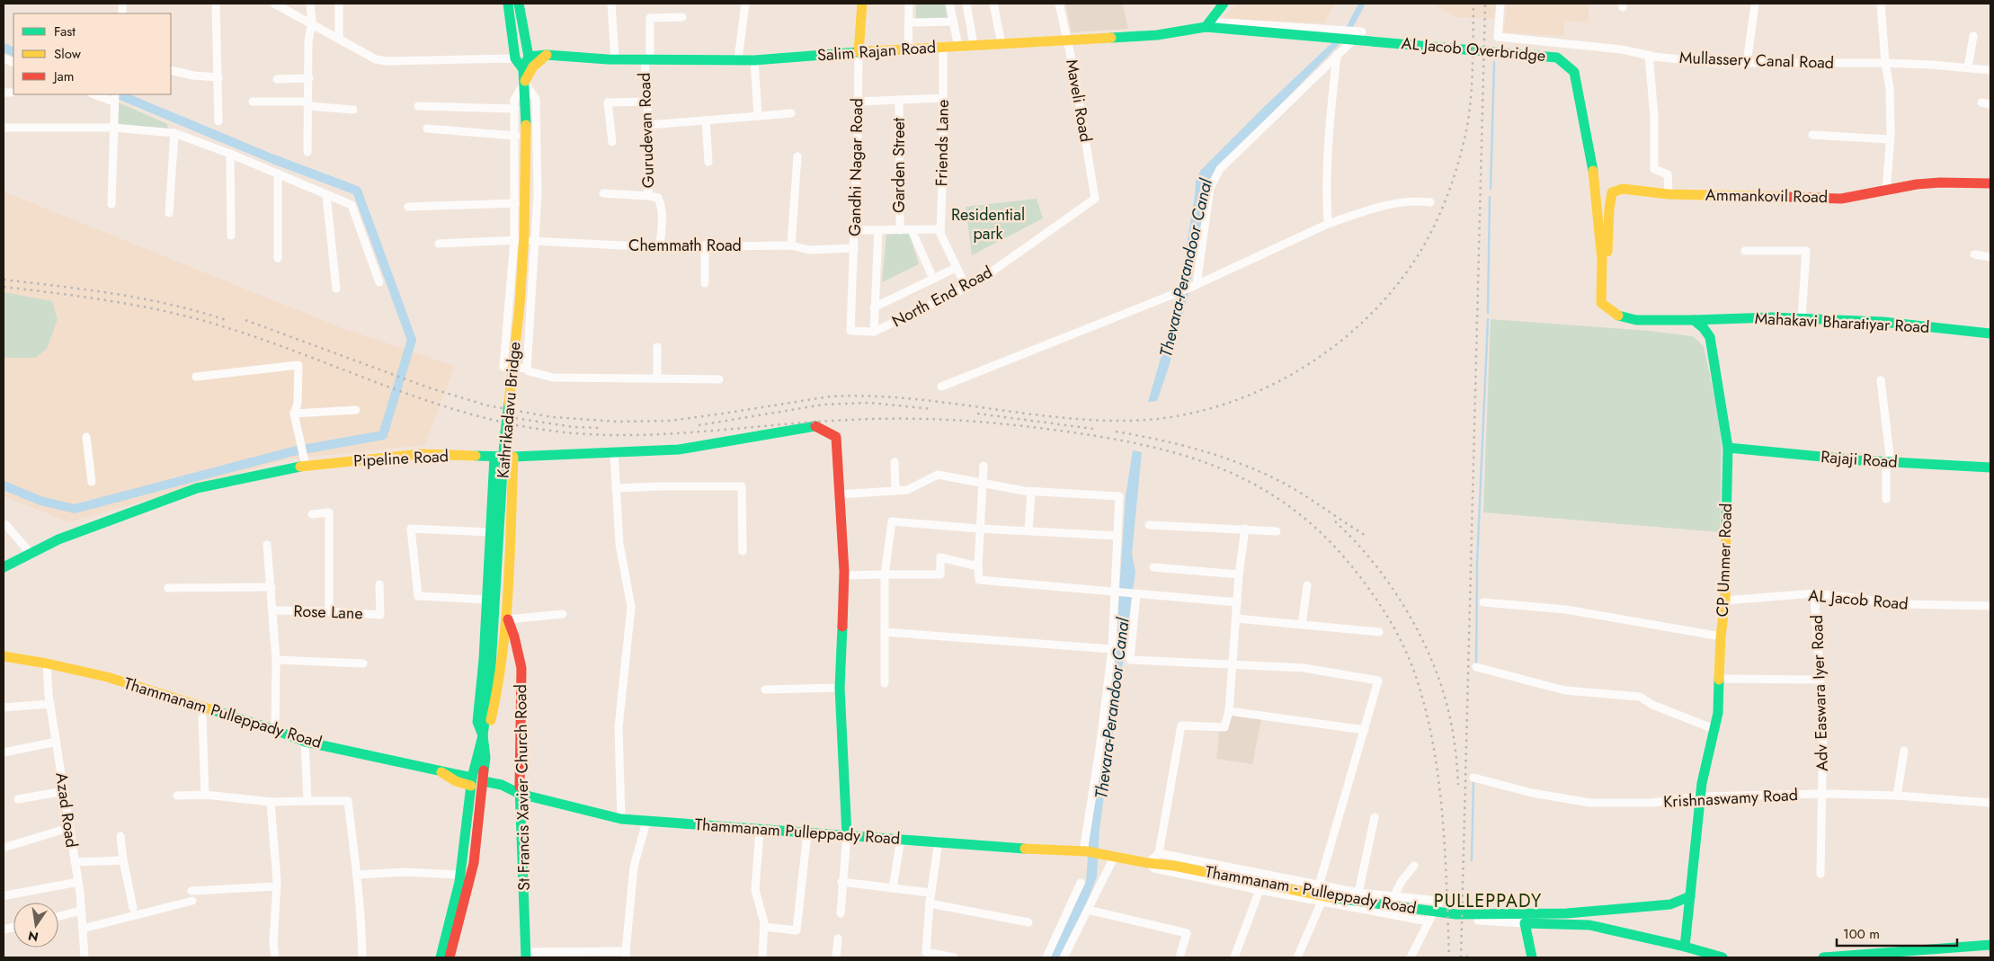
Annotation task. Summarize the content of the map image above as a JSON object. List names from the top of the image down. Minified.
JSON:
{"streets":{"main road":["AL Jacob Overbridge","Salim Rajan Road","Gandhi Nagar Road","Ammankovil Road","Mahakavi Bharatiyar Road","Kathrikadavu Bridge","Pipeline Road","Rajaji Road","CP Ummer Road","Thammanam Pulleppady Road","St Francis Xavier Church Road","Thammanam - Pulleppady Road"],"street":["Mullassery Canal Road","Maveli Road","Gurudevan Road","Friends Lane","Garden Street","Chemmath Road","North End Road","AL Jacob Road","Rose Lane","Adv Easwara Iyer Road","Krishnaswamy Road","Azad Road"]},"crossings":[["AL Jacob Overbridge","Salim Rajan Road"],["AL Jacob Overbridge","Ammankovil Road"],["Salim Rajan Road","Maveli Road"],["Salim Rajan Road","Gurudevan Road"],["Salim Rajan Road","Friends Lane"],["Salim Rajan Road","Gandhi Nagar Road"],["Maveli Road","North End Road"],["Gurudevan Road","Chemmath Road"],["Friends Lane","North End Road"],["Gandhi Nagar Road","Chemmath Road"],["Gandhi Nagar Road","North End Road"],["Mahakavi Bharatiyar Road","CP Ummer Road"],["Rajaji Road","CP Ummer Road"],["CP Ummer Road","AL Jacob Road"],["CP Ummer Road","Krishnaswamy Road"],["AL Jacob Road","Adv Easwara Iyer Road"],["Adv Easwara Iyer Road","Krishnaswamy Road"],["Thammanam Pulleppady Road","St Francis Xavier Church Road"],["Thammanam Pulleppady Road","Azad Road"],["Thammanam Pulleppady Road","Thammanam - Pulleppady Road"]],"districts":["PULLEPPADY"],"water":["Thevara-Perandoor Canal"],"parks":["Residential park"],"legend":["Fast","Slow","Jam"],"scale_bar":"100 m","north":"bottom"}
